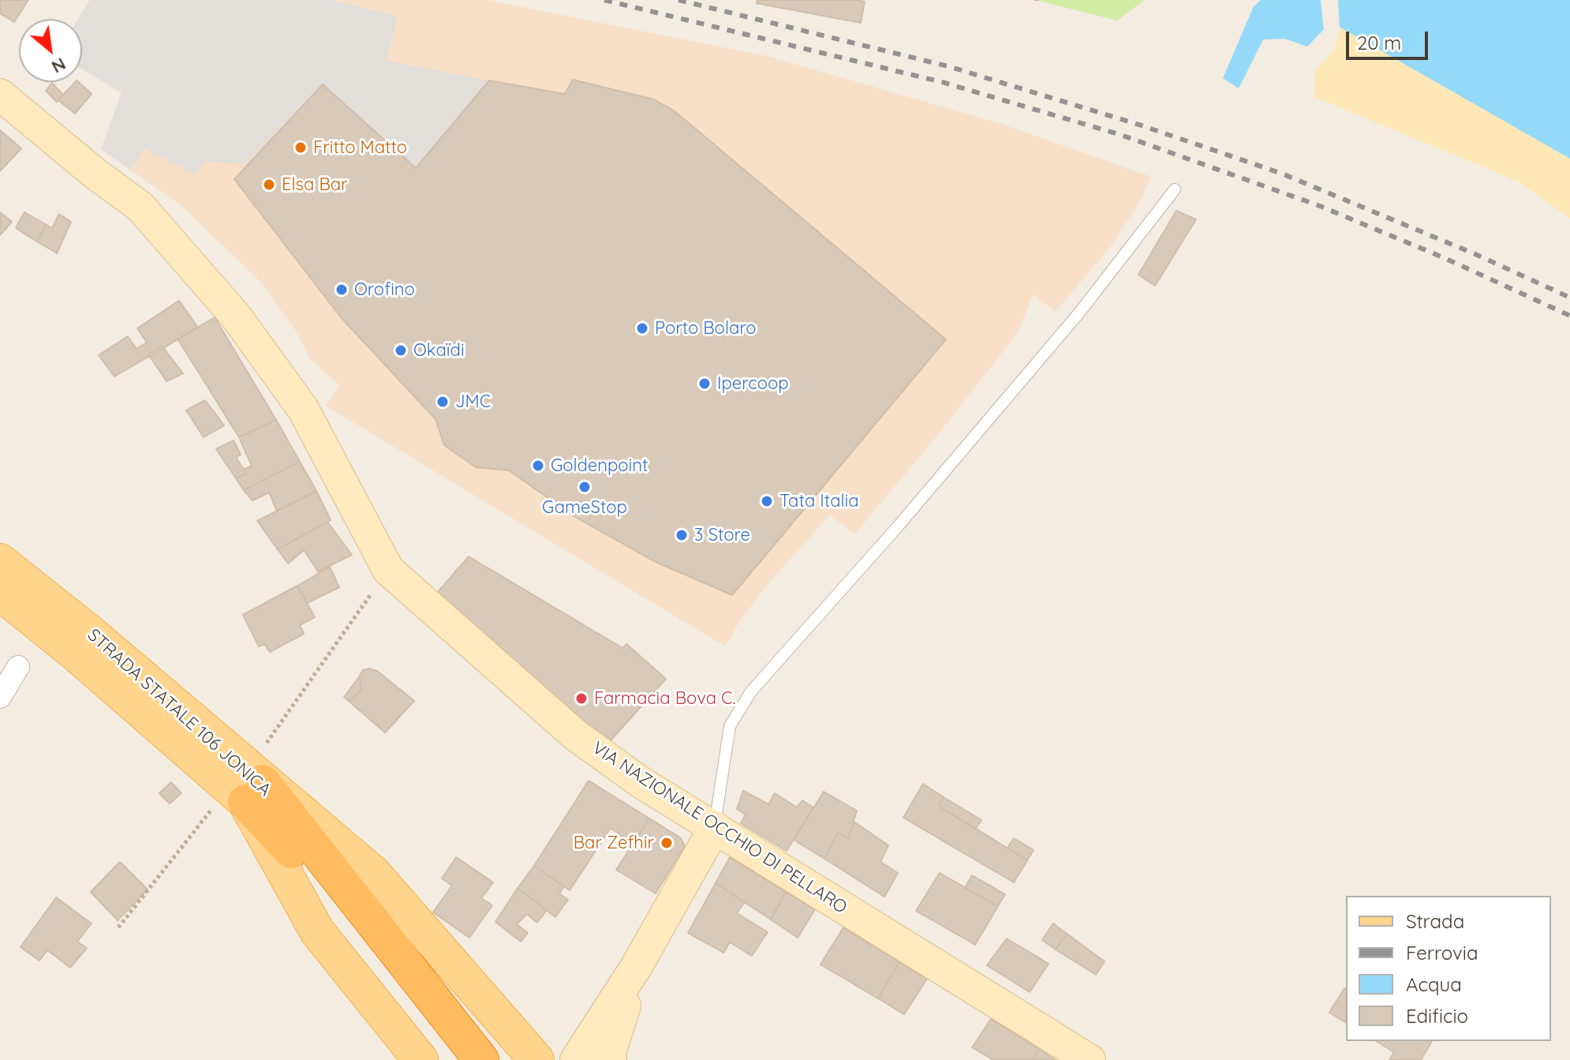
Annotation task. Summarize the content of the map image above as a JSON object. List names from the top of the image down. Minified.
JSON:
{"streets":{"highway":["STRADA STATALE 106 JONICA"],"street":["VIA NAZIONALE OCCHIO DI PELLARO"]},"places":["Fritto Matto","Elsa Bar","Orofino","Porto Bolaro","Okaïdi","Ipercoop","JMC","Goldenpoint","GameStop","Tata Italia","3 Store","Farmacia Bova C.","Bar Zefhir"],"legend":["Strada","Ferrovia","Acqua","Edificio"],"scale_bar":"20 m","north":"bottom right"}
